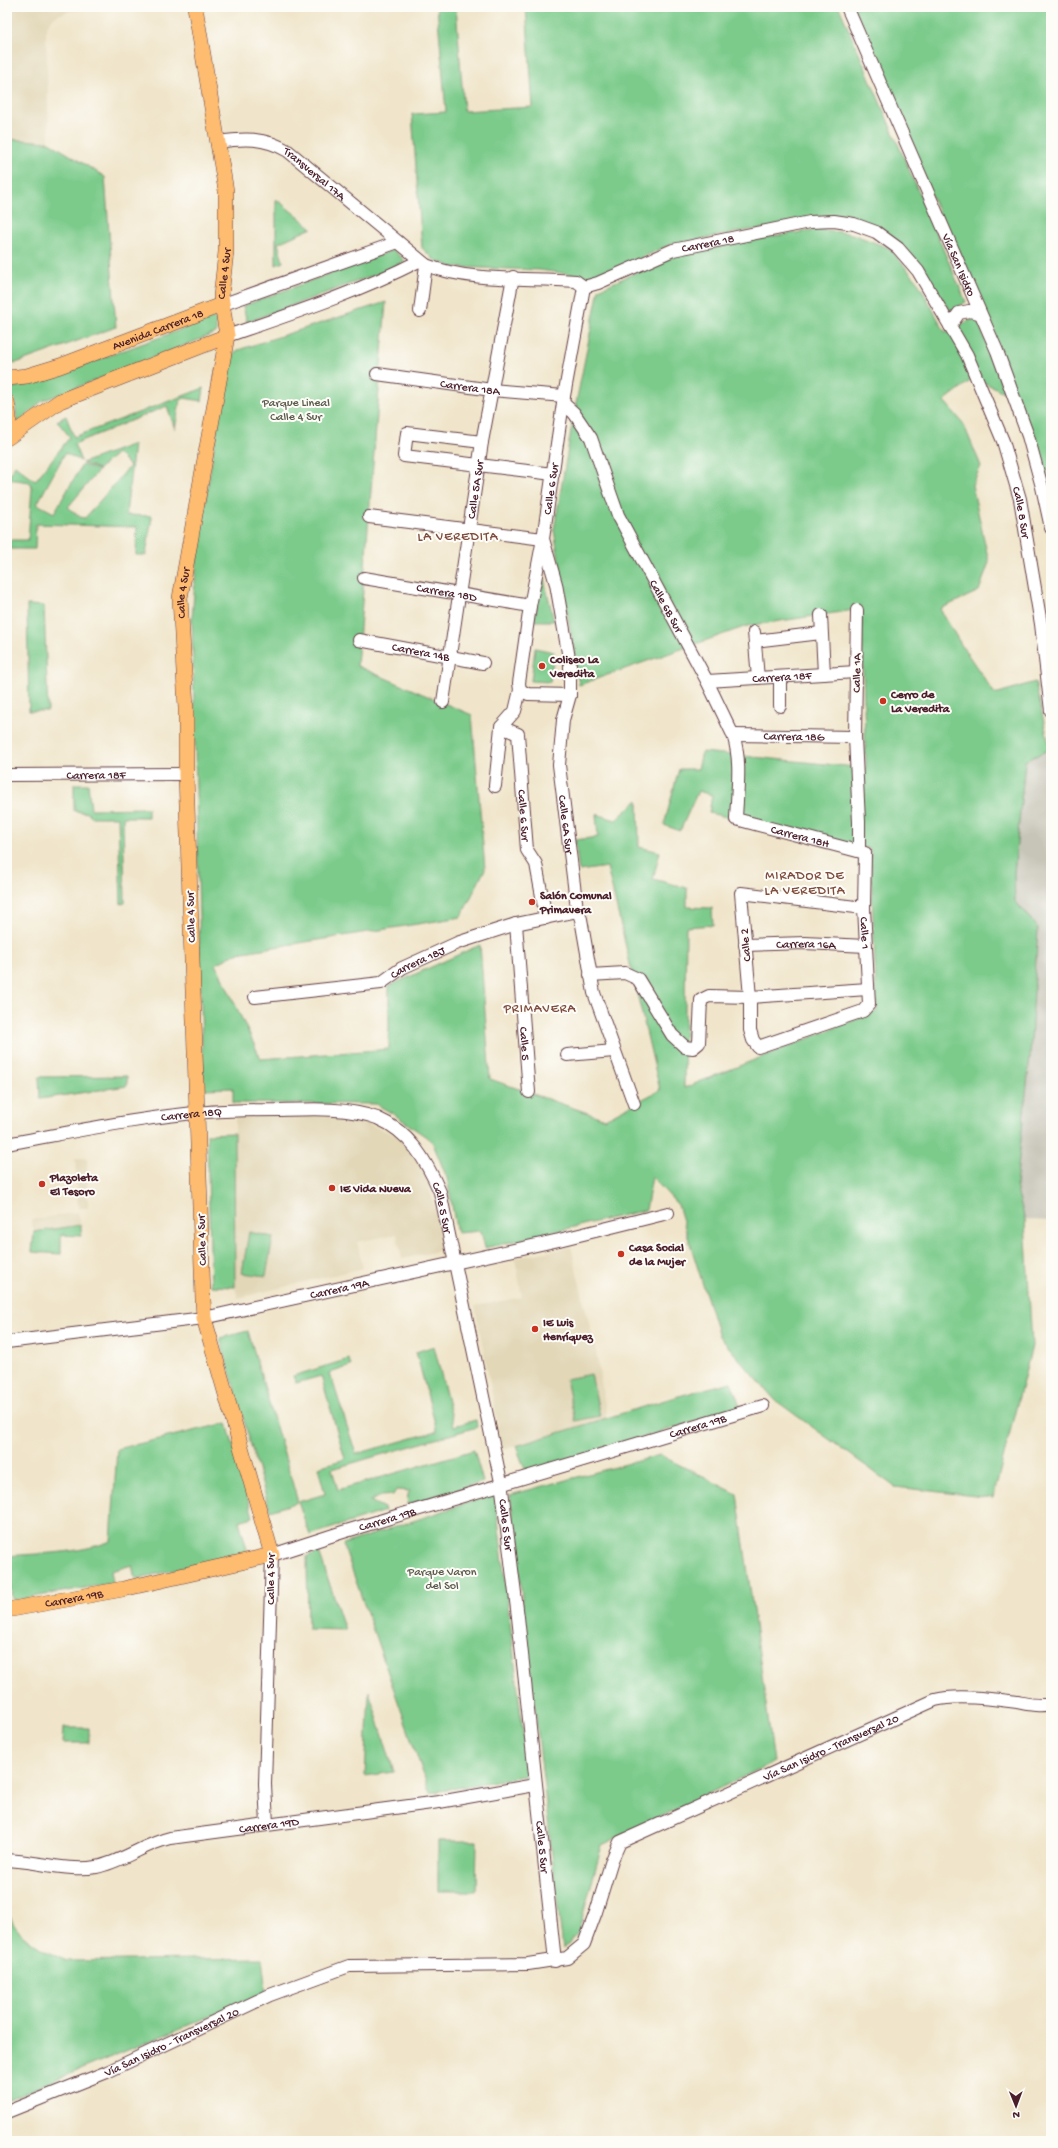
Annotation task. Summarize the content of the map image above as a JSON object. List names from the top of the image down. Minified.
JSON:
{"streets":{"main road":["Calle 4 Sur","Avenida Carrera 18","Carrera 19B"],"street":["Transversal 17A","Carrera 18","Vía San Isidro","Carrera 18A","Calle 6 Sur","Calle 5A Sur","Calle 8 Sur","Carrera 18D","Calle 6B Sur","Carrera 14B","Calle 1A","Carrera 18F","Carrera 18G","Calle 6A Sur","Carrera 18H","Calle 1","Calle 2","Carrera 16A","Carrera 18J","Calle 5","Carrera 18Q","Calle 5 Sur","Carrera 19A","Vía San Isidro - Transversal 20","Carrera 19D"]},"crossings":[["Transversal 17A","Calle 4 Sur"],["Transversal 17A","Avenida Carrera 18"],["Carrera 18","Calle 6 Sur"],["Carrera 18","Calle 8 Sur"],["Calle 4 Sur","Avenida Carrera 18"],["Calle 4 Sur","Carrera 18F"],["Calle 4 Sur","Carrera 18Q"],["Calle 4 Sur","Carrera 19A"],["Calle 4 Sur","Carrera 19B"],["Calle 4 Sur","Carrera 19D"],["Carrera 18A","Calle 6 Sur"],["Carrera 18A","Calle 5A Sur"],["Carrera 18A","Calle 6B Sur"],["Calle 6 Sur","Carrera 18D"],["Calle 6 Sur","Calle 6B Sur"],["Calle 6 Sur","Calle 6A Sur"],["Calle 6 Sur","Carrera 18J"],["Calle 5A Sur","Carrera 18D"],["Calle 5A Sur","Carrera 14B"],["Calle 6B Sur","Carrera 18F"],["Calle 6B Sur","Carrera 18G"],["Calle 6B Sur","Carrera 18H"],["Calle 1A","Carrera 18F"],["Calle 1A","Carrera 18G"],["Calle 1A","Carrera 18H"],["Calle 1A","Calle 1"],["Calle 6A Sur","Carrera 18J"],["Carrera 18H","Calle 1"],["Calle 1","Calle 2"],["Calle 1","Carrera 16A"],["Calle 2","Carrera 16A"],["Carrera 18J","Calle 5"],["Carrera 18Q","Calle 5 Sur"],["Calle 5 Sur","Carrera 19A"],["Calle 5 Sur","Carrera 19B"],["Calle 5 Sur","Vía San Isidro - Transversal 20"],["Calle 5 Sur","Carrera 19D"]],"districts":["LA VEREDITA","MIRADOR DE LA VEREDITA","PRIMAVERA"],"parks":["Parque Lineal Calle 4 Sur","Parque Varon del Sol"],"places":["Coliseo La Veredita","Cerro de La Veredita","Salón Comunal Primavera","Plazoleta El Tesoro","IE Vida Nueva","Casa Social de la Mujer","IE Luis Henríquez"],"north":"bottom"}
